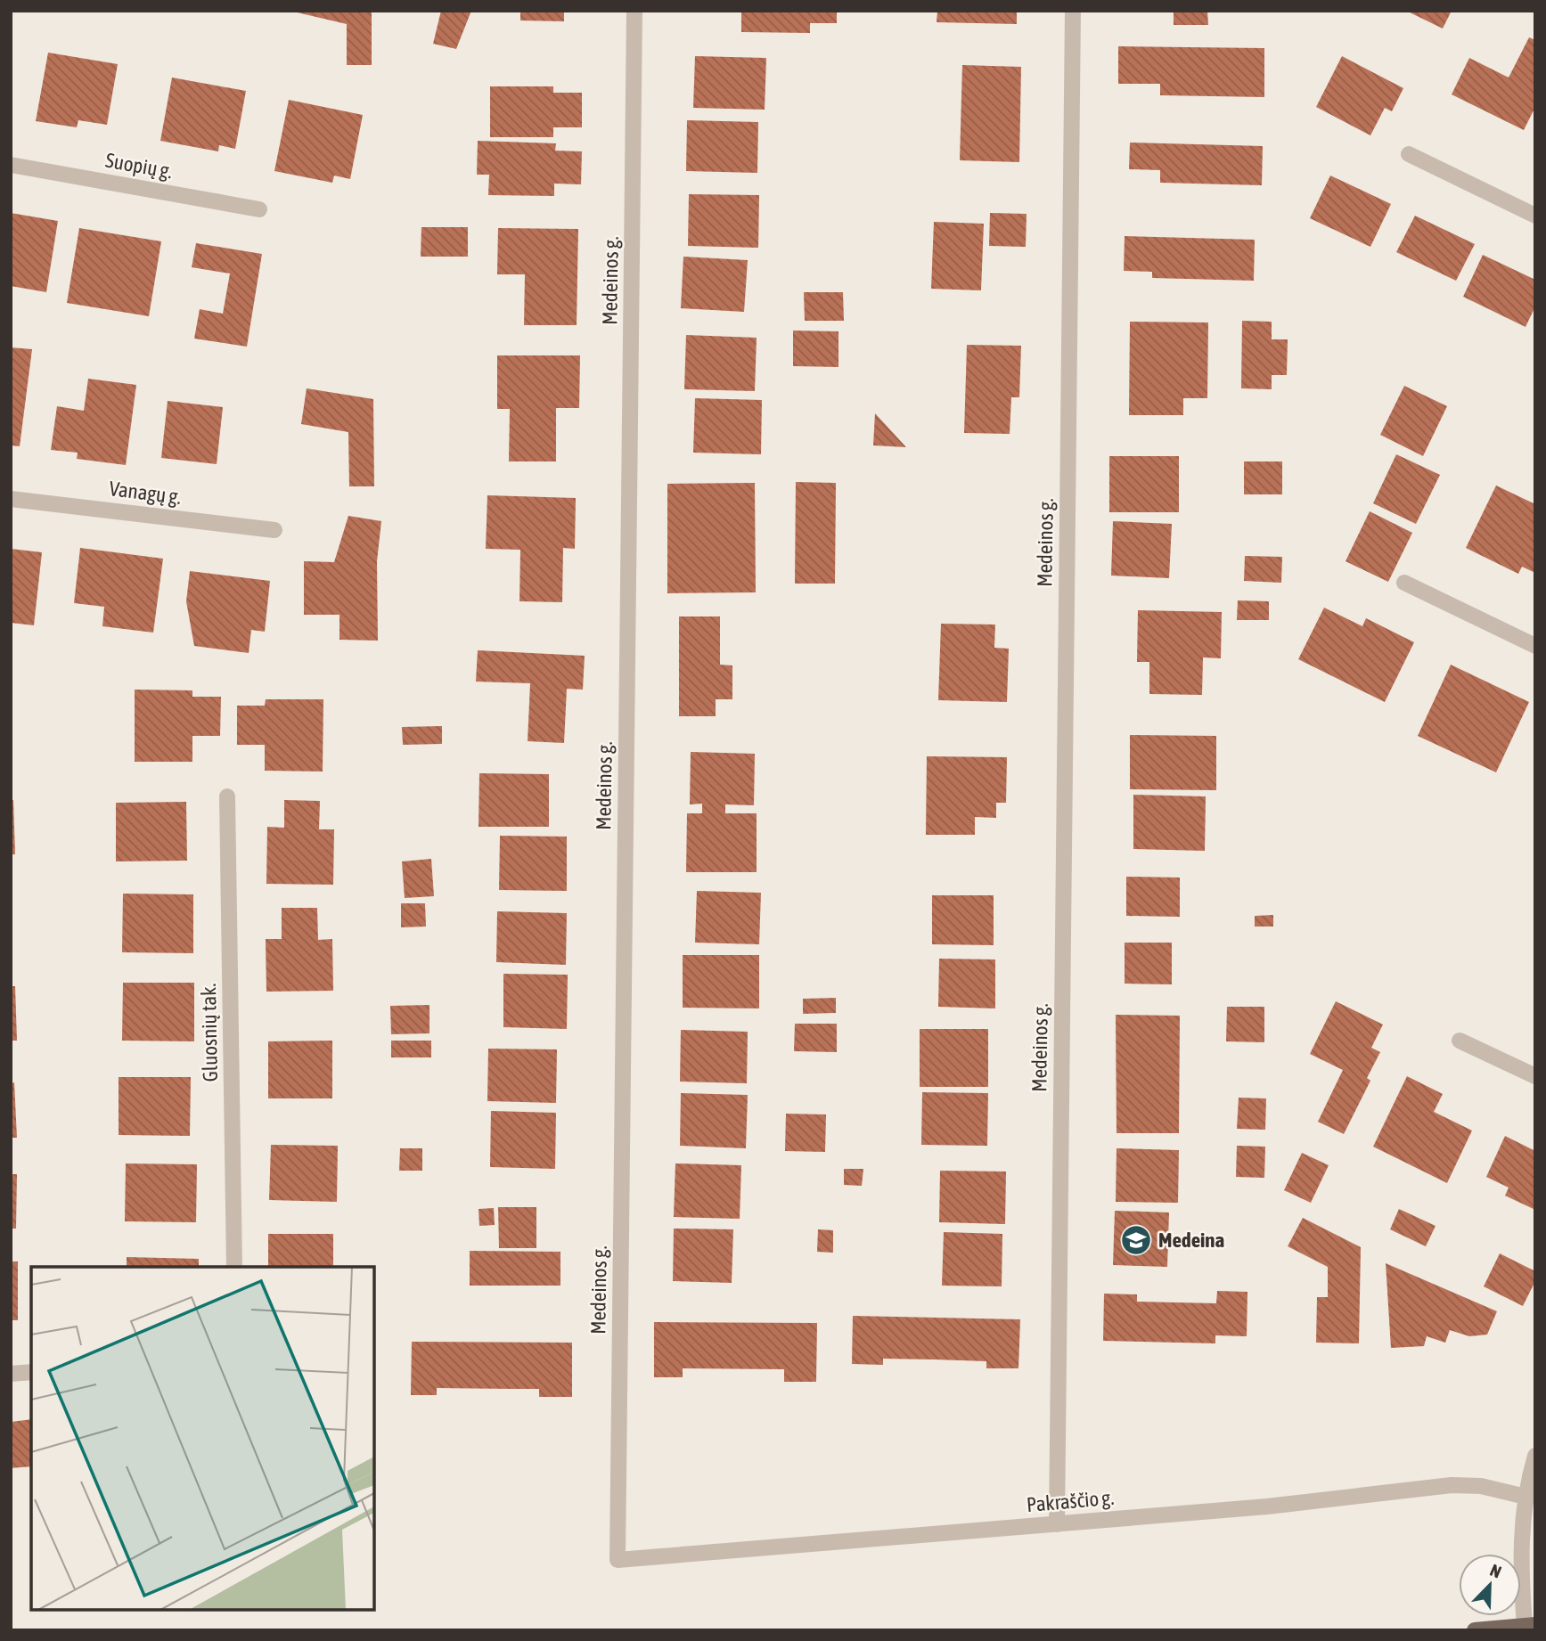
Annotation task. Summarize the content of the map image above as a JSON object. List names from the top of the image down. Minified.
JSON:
{"streets":{"street":["Suopių g.","Medeinos g.","Vanagų g.","Gluosnių tak.","Pakraščio g."]},"crossings":[["Medeinos g.","Pakraščio g."]],"places":{"school or university":["Medeina"]},"north":"top right"}
